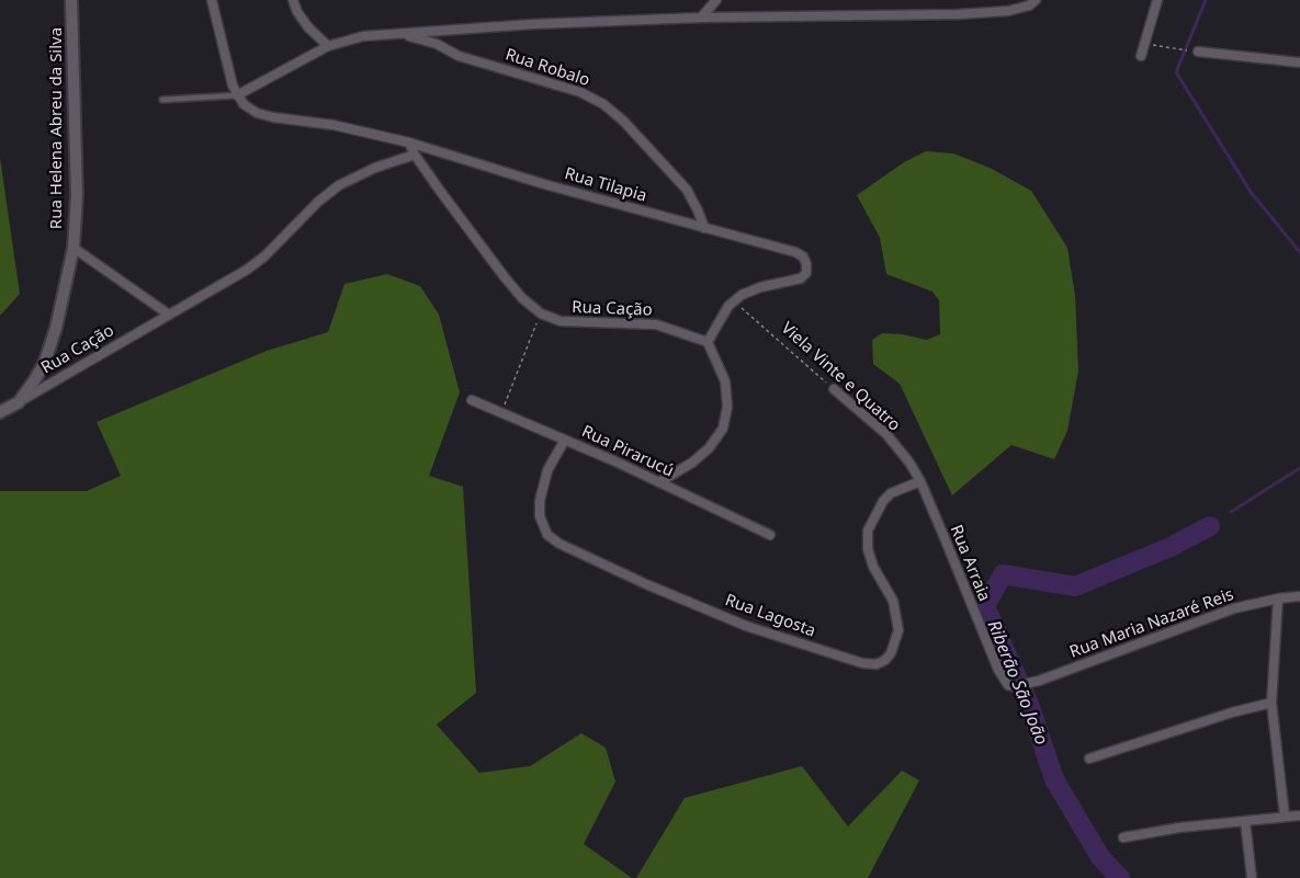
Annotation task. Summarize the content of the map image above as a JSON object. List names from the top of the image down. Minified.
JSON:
{"streets":{"street":["Rua Robalo","Rua Helena Abreu da Silva","Rua Tilapia","Rua Cação","Viela Vinte e Quatro","Rua Pirarucú","Rua Arraia","Rua Lagosta","Rua Maria Nazaré Reis"]},"crossings":[["Rua Robalo","Rua Tilapia"],["Rua Helena Abreu da Silva","Rua Cação"],["Rua Tilapia","Rua Cação"],["Rua Tilapia","Viela Vinte e Quatro"],["Viela Vinte e Quatro","Rua Arraia"],["Viela Vinte e Quatro","Rua Lagosta"],["Rua Pirarucú","Rua Lagosta"],["Rua Arraia","Rua Lagosta"],["Rua Arraia","Rua Maria Nazaré Reis"]],"water":["Riberão São João"]}
